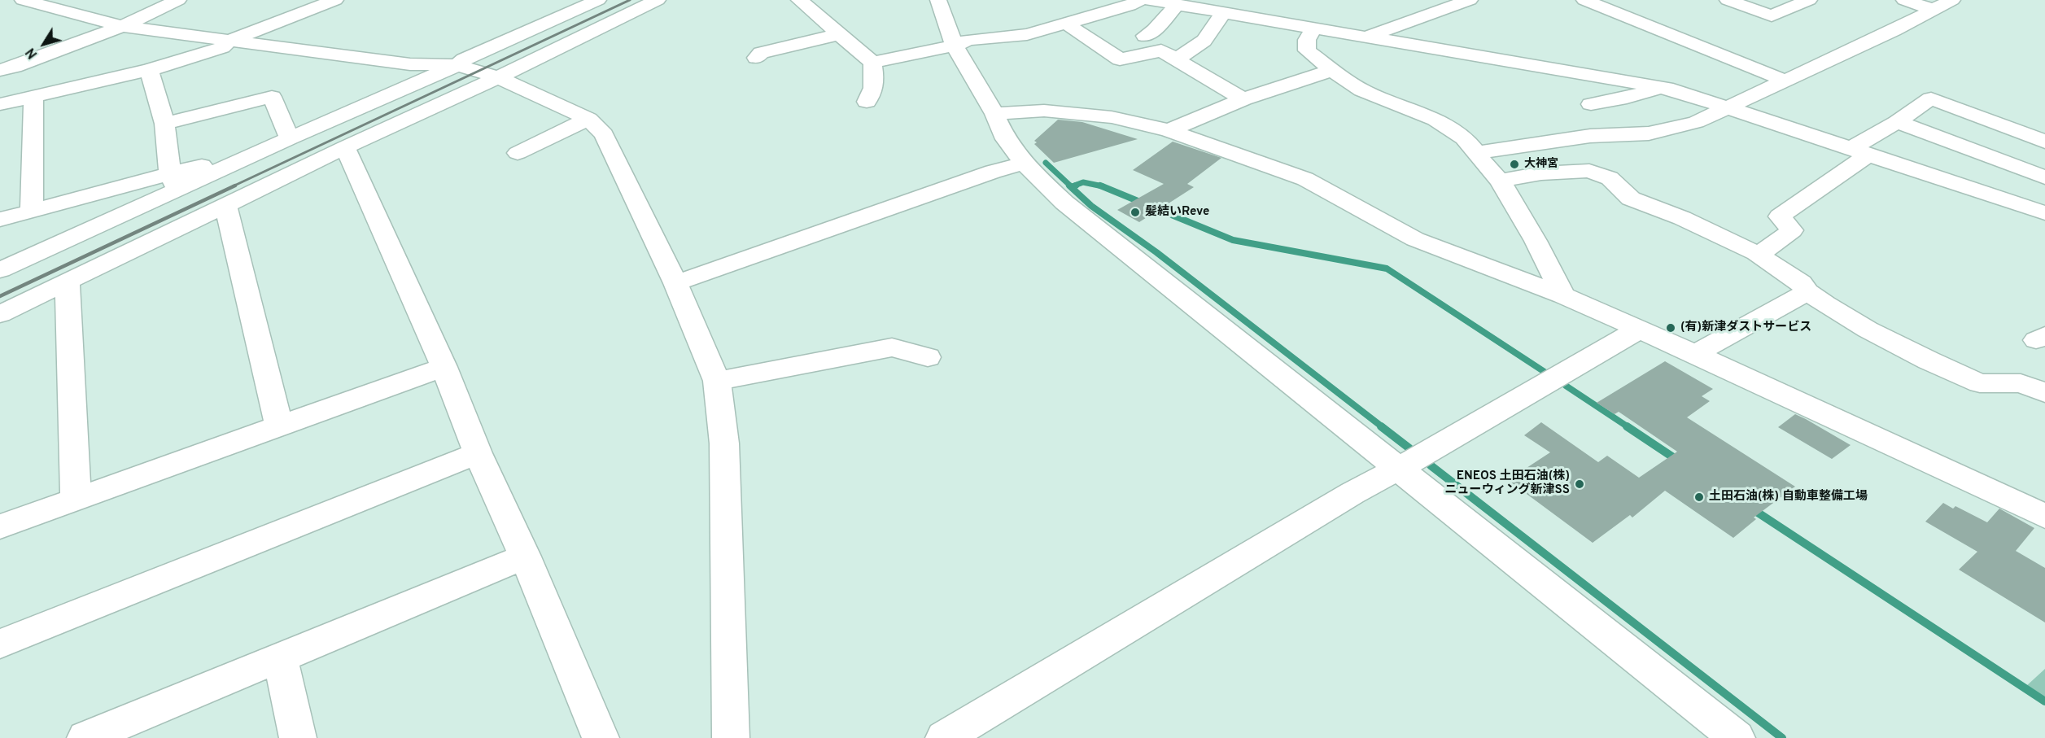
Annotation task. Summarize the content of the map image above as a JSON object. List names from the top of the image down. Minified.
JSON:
{"places":["大神宮","髪結いReve","(有)新津ダストサービス","ENEOS 土田石油(株) ニューウィング新津SS","土田石油(株) 自動車整備工場"],"north":"bottom left"}
